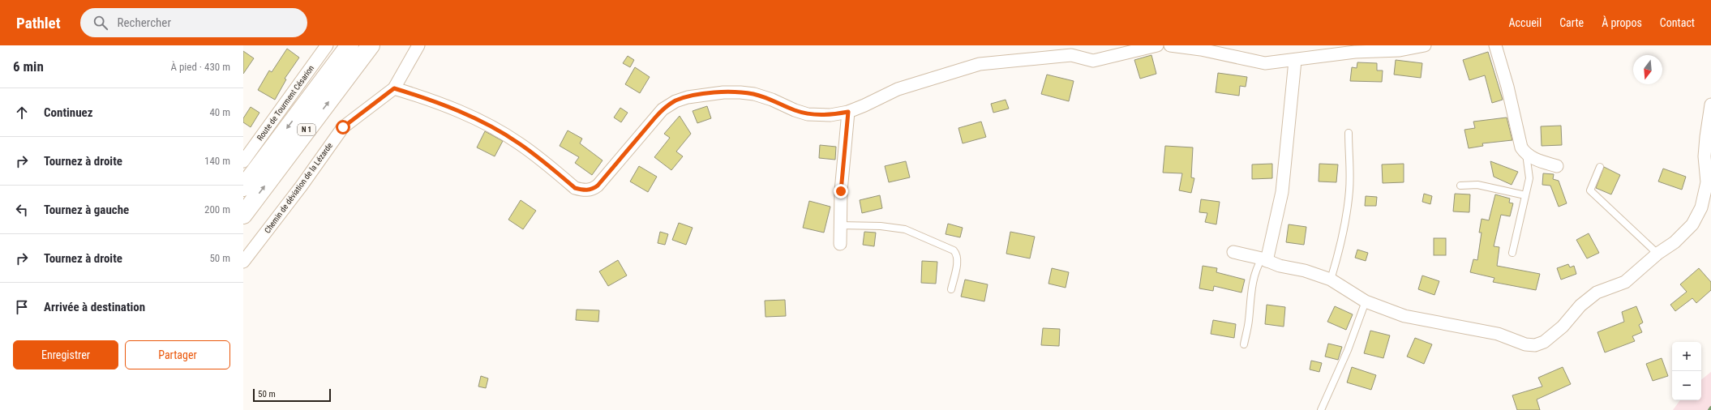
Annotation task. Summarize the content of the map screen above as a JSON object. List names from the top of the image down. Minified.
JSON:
{"streets":{"highway":["N 1"],"street":["Route de Tourment Césarion","Chemin de déviation de la Lézarde"]},"scale_bar":"50 m","north":"bottom","page":{"header":"Pathlet","search":"Rechercher","nav":["Accueil","Carte","À propos","Contact"],"heading":["6 min","À pied · 430 m"],"list":[["Continuez","40 m"],["Tournez à droite","140 m"],["Tournez à gauche","200 m"],["Tournez à droite","50 m"],"Arrivée à destination"],"buttons":["Enregistrer","Partager"],"map_buttons":["+","−"],"scale":"50 m"}}
